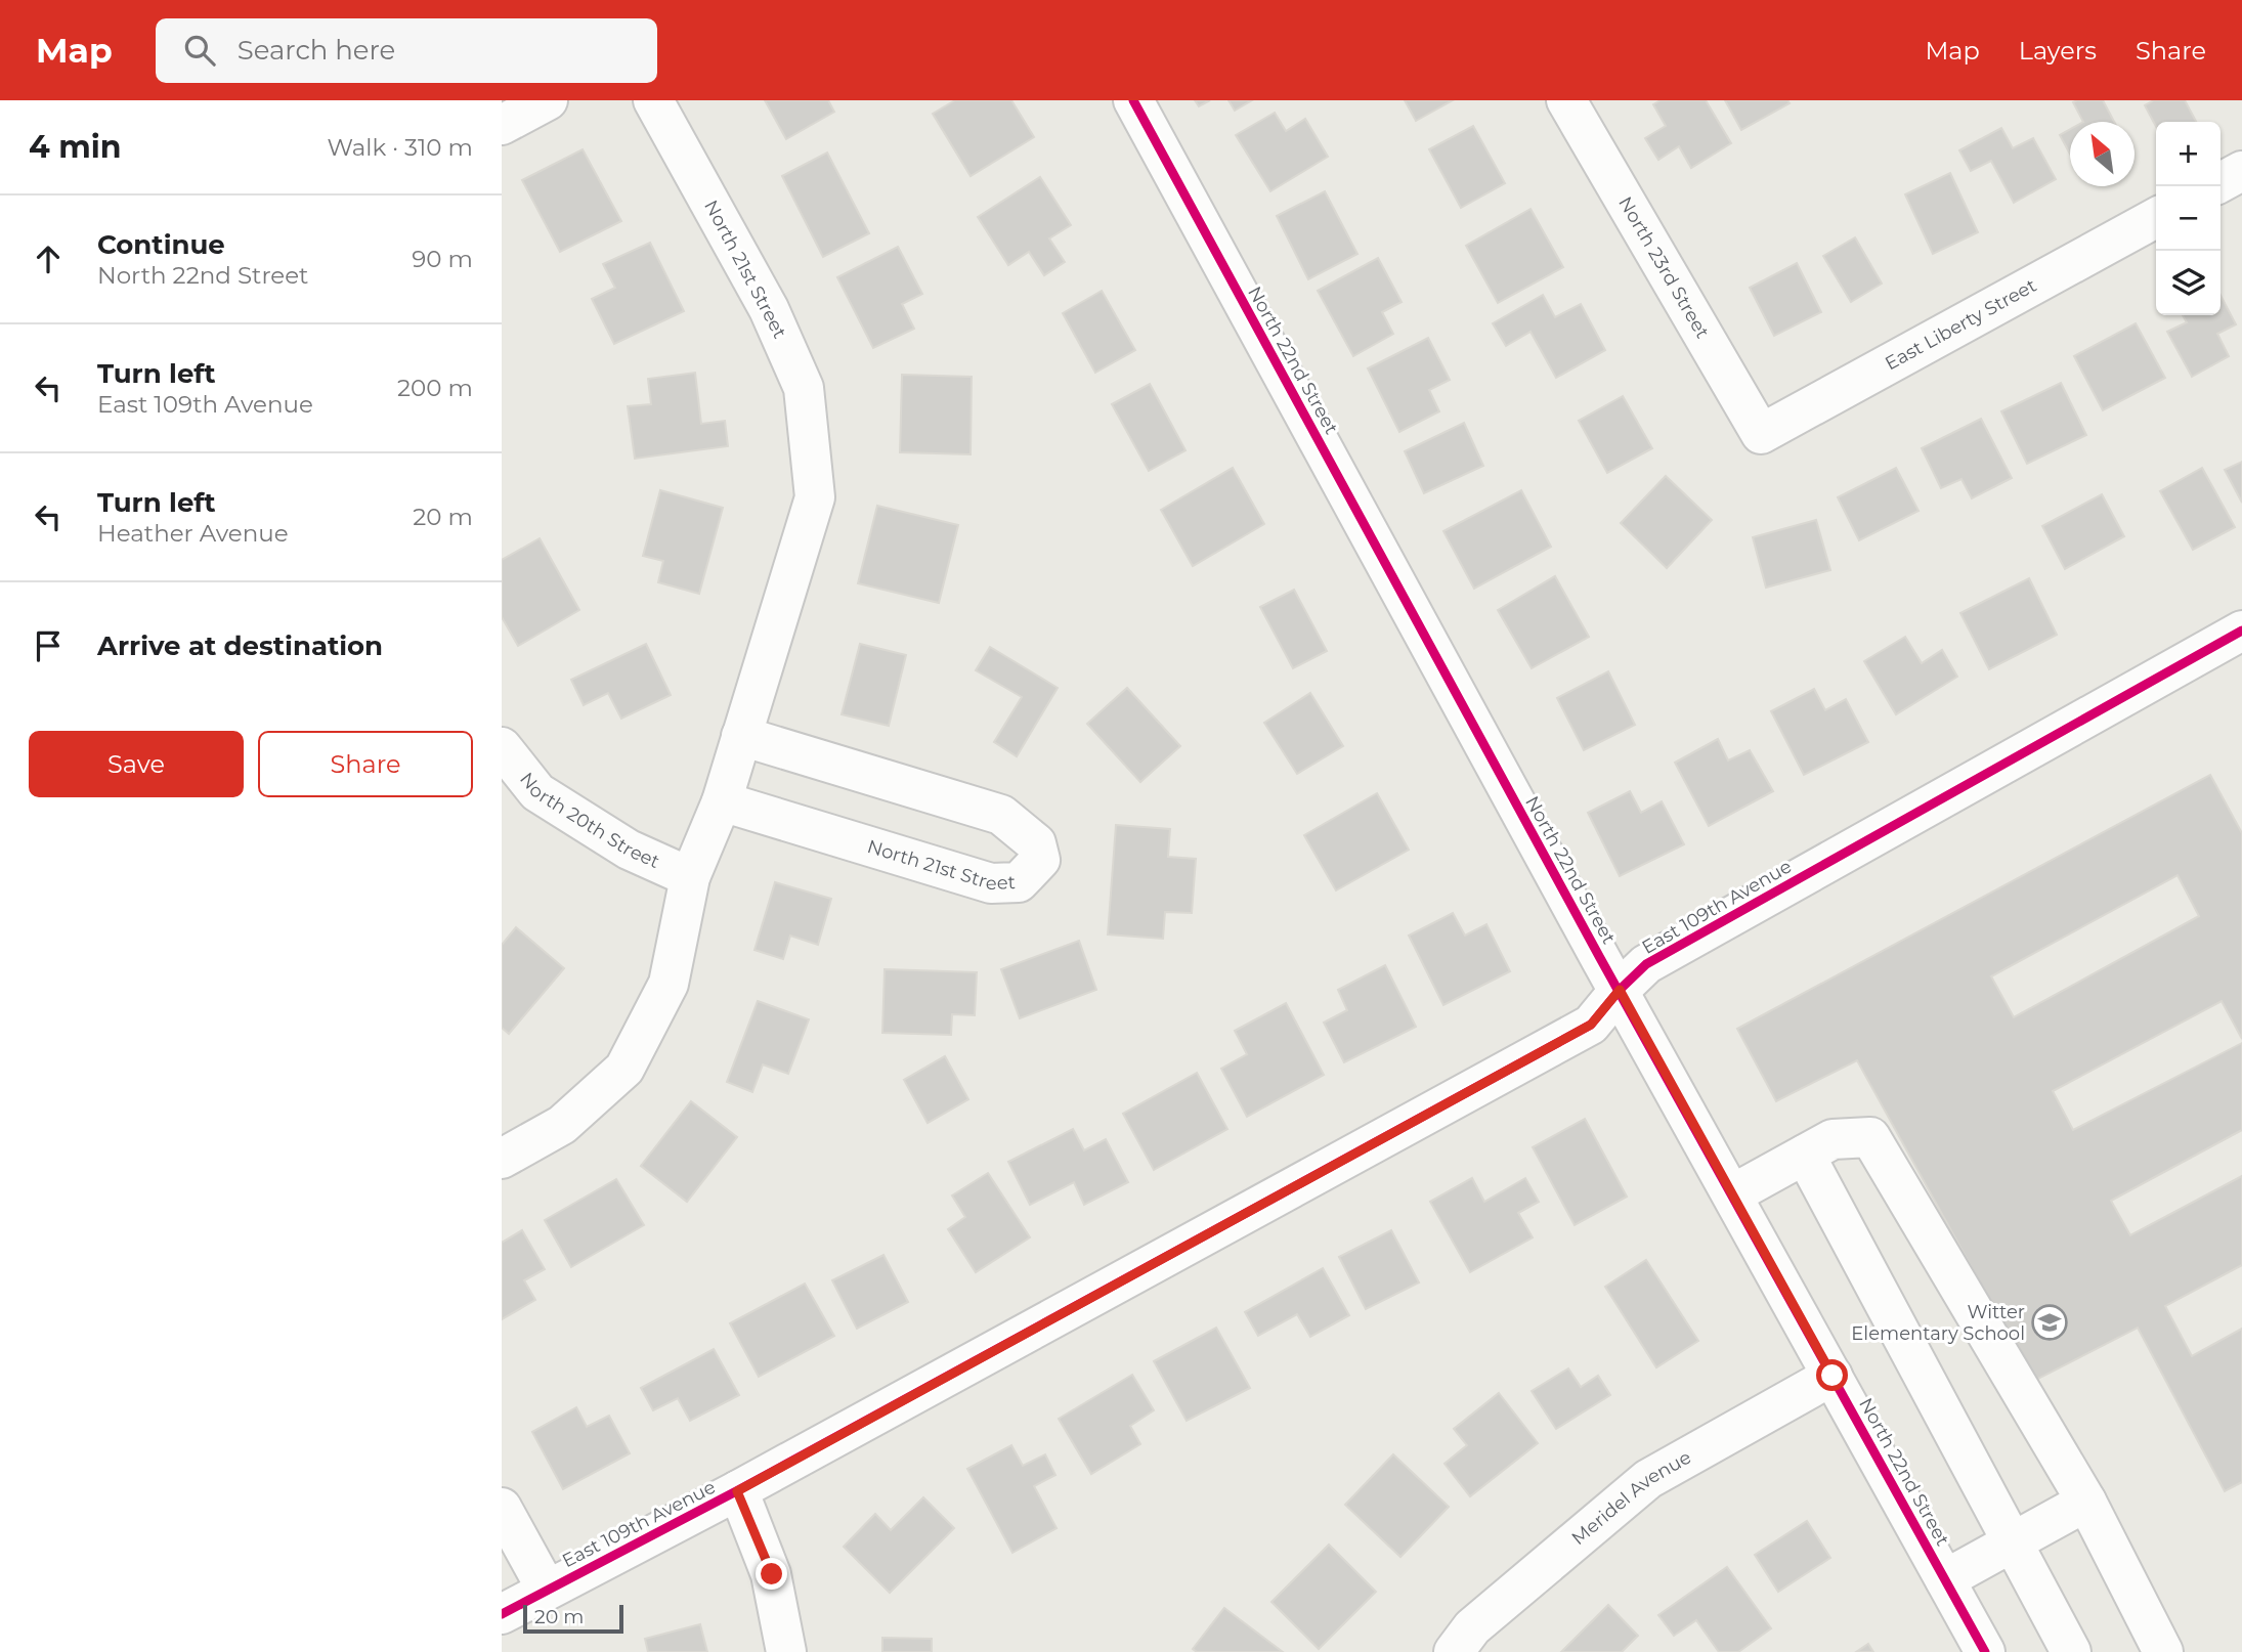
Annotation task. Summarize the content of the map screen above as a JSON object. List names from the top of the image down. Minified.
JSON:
{"streets":{"street":["North 23rd Street","North 21st Street","East Liberty Street","North 22nd Street","North 20th Street","East 109th Avenue","Meridel Avenue"]},"crossings":[["North 23rd Street","East Liberty Street"],["North 21st Street","North 20th Street"],["North 22nd Street","East 109th Avenue"],["North 22nd Street","Meridel Avenue"]],"places":{"school or university":["Witter Elementary School"]},"scale_bar":"20 m","north":"top left","page":{"header":"Map","search":"Search here","nav":["Map","Layers","Share"],"heading":["4 min","Walk · 310 m"],"map_buttons":["+","−"],"list":[["Continue","North 22nd Street","90 m"],["Turn left","East 109th Avenue","200 m"],["Turn left","Heather Avenue","20 m"],"Arrive at destination"],"buttons":["Save","Share"],"scale":"20 m"}}
